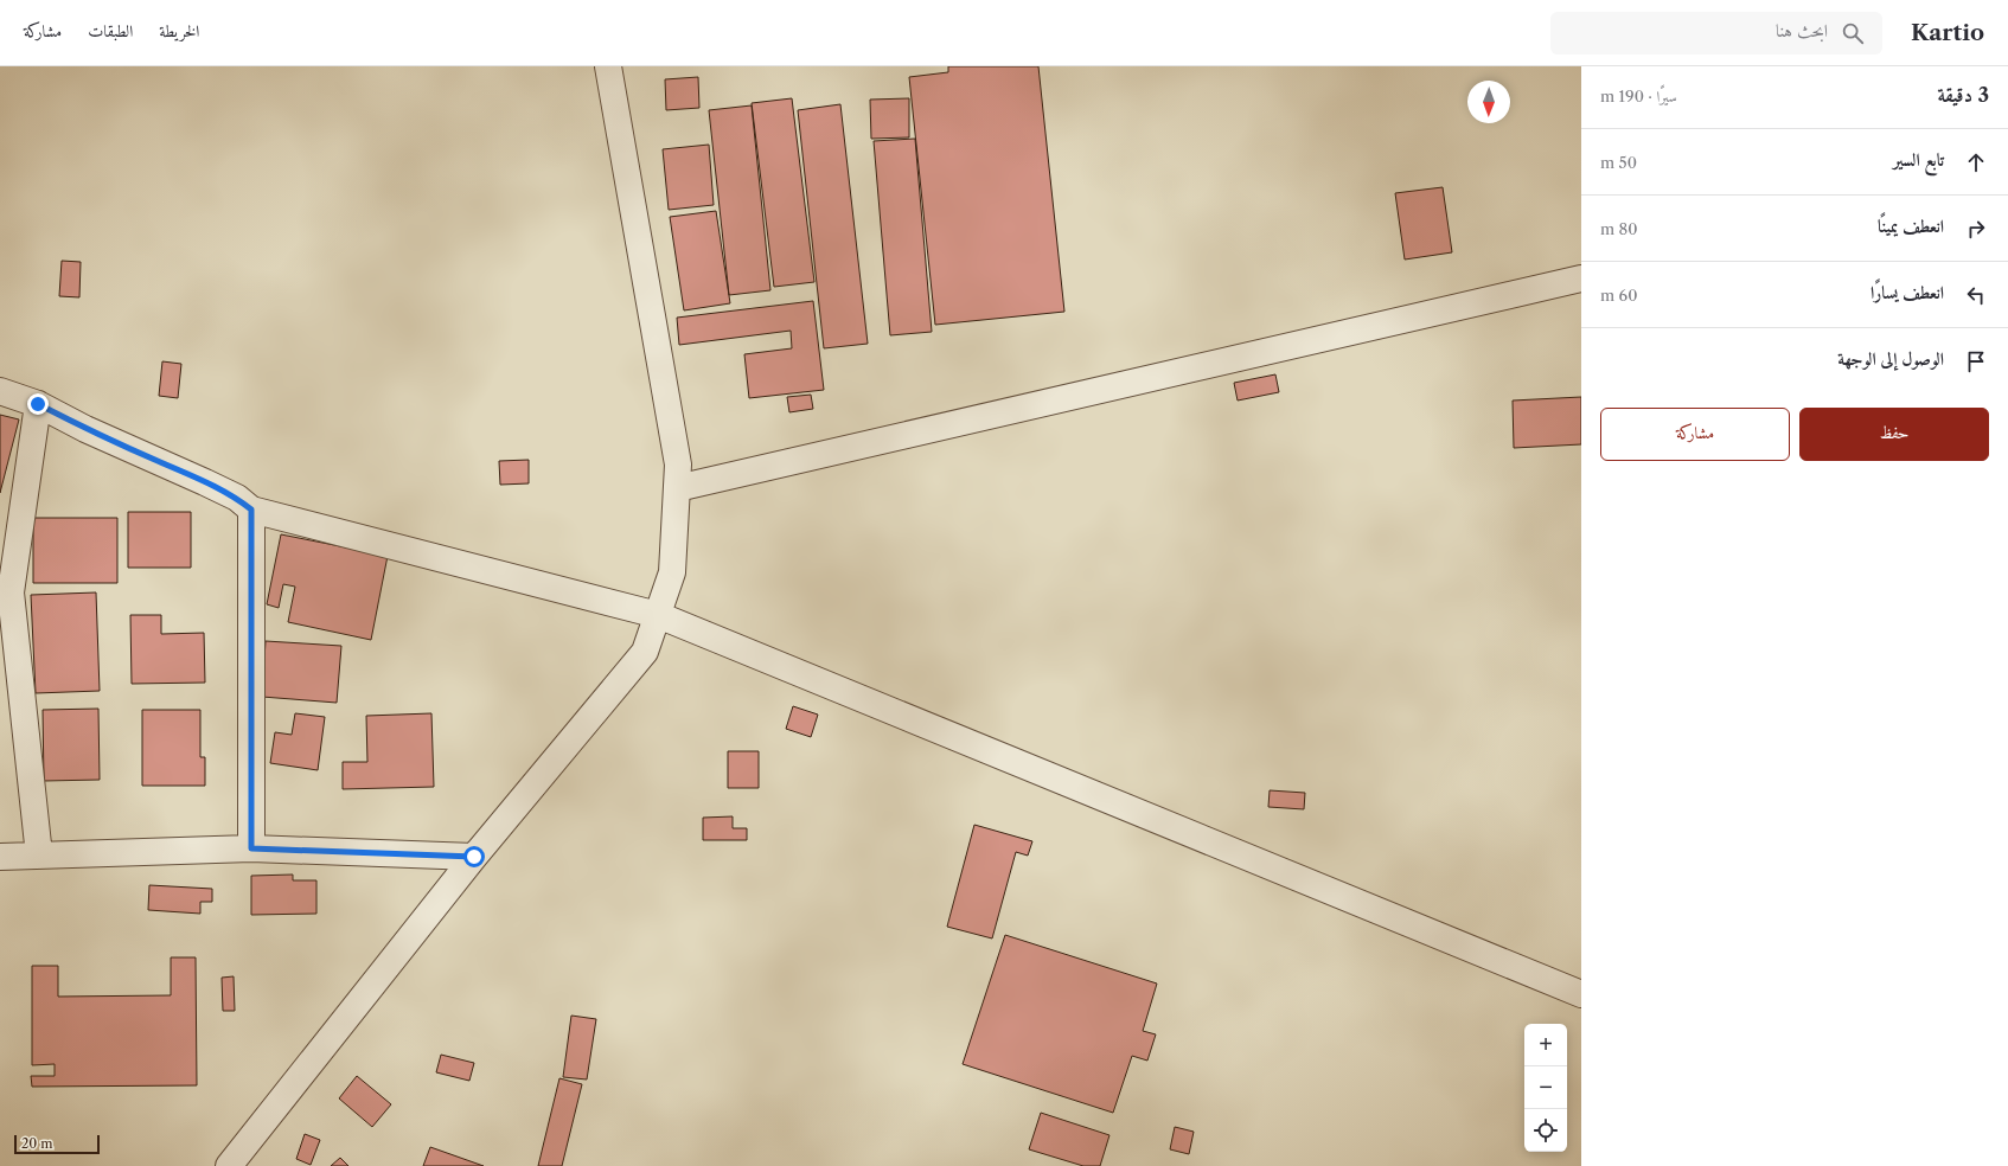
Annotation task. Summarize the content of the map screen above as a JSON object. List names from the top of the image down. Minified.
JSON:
{"scale_bar":"20 m","north":"bottom","page":{"header":"Kartio","search":"ابحث هنا","nav":["الخريطة","الطبقات","مشاركة"],"heading":["3 دقيقة","سيرًا · 190 m"],"list":[["تابع السير","50 m"],["انعطف يمينًا","80 m"],["انعطف يسارًا","60 m"],"الوصول إلى الوجهة"],"buttons":["حفظ","مشاركة"],"map_buttons":["+","−"],"scale":"20 m"}}
